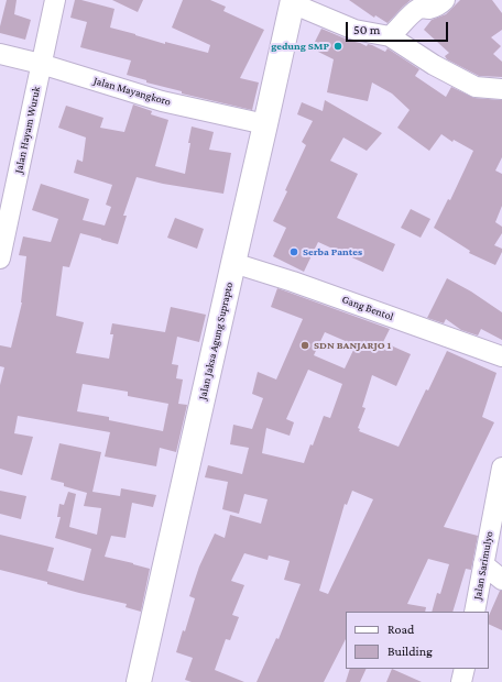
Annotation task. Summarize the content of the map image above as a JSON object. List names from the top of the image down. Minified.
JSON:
{"streets":{"main road":["Jalan Jaksa Agung Suprapto"],"street":["Jalan Mayangkoro","Jalan Hayam Wuruk","Gang Bentol","Jalan Sarimulyo"]},"crossings":[["Jalan Mayangkoro","Jalan Hayam Wuruk"],["Jalan Mayangkoro","Jalan Jaksa Agung Suprapto"],["Gang Bentol","Jalan Jaksa Agung Suprapto"]],"places":["gedung SMP","Serba Pantes","SDN BANJARJO 1"],"legend":["Road","Building"],"scale_bar":"50 m"}
